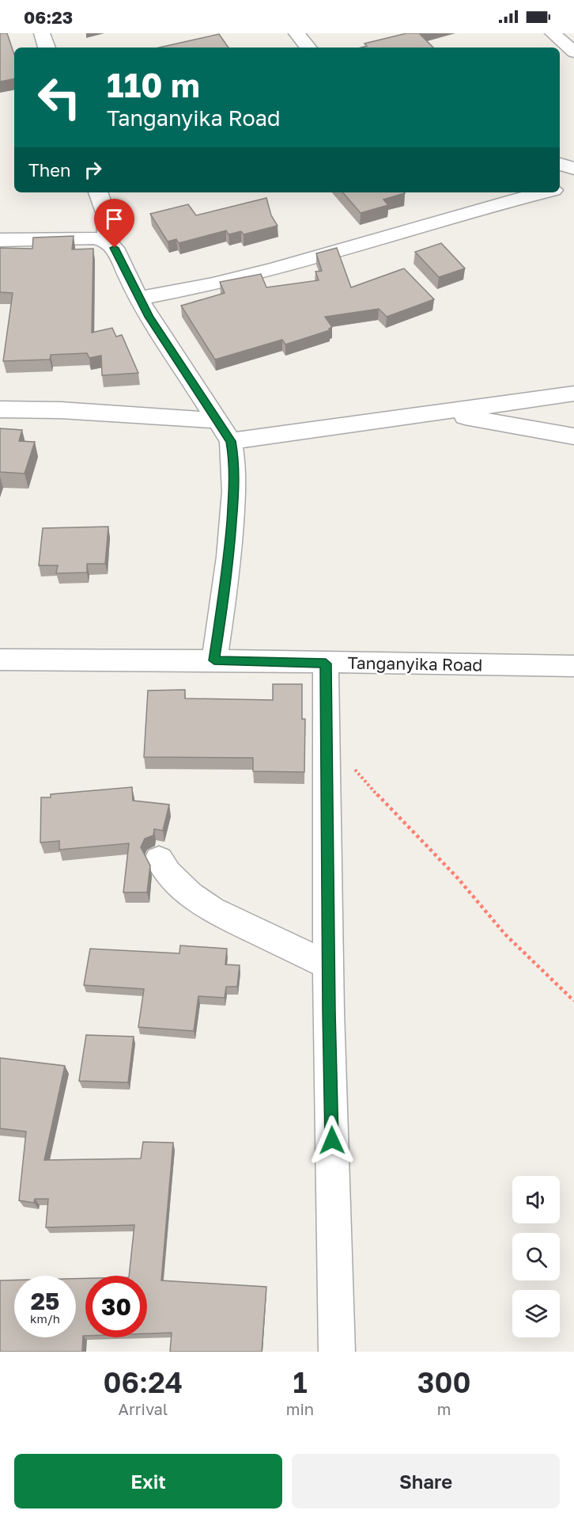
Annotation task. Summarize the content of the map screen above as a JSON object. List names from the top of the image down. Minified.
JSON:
{"streets":{"street":["Tanganyika Road"]},"page":{"status":"06:23","turn":["110 m","Tanganyika Road"],"then":"Then","speed":"25 km/h","limit":"30","eta":["06:24","Arrival","1","min","300","m"],"buttons":["Exit","Share"]}}
